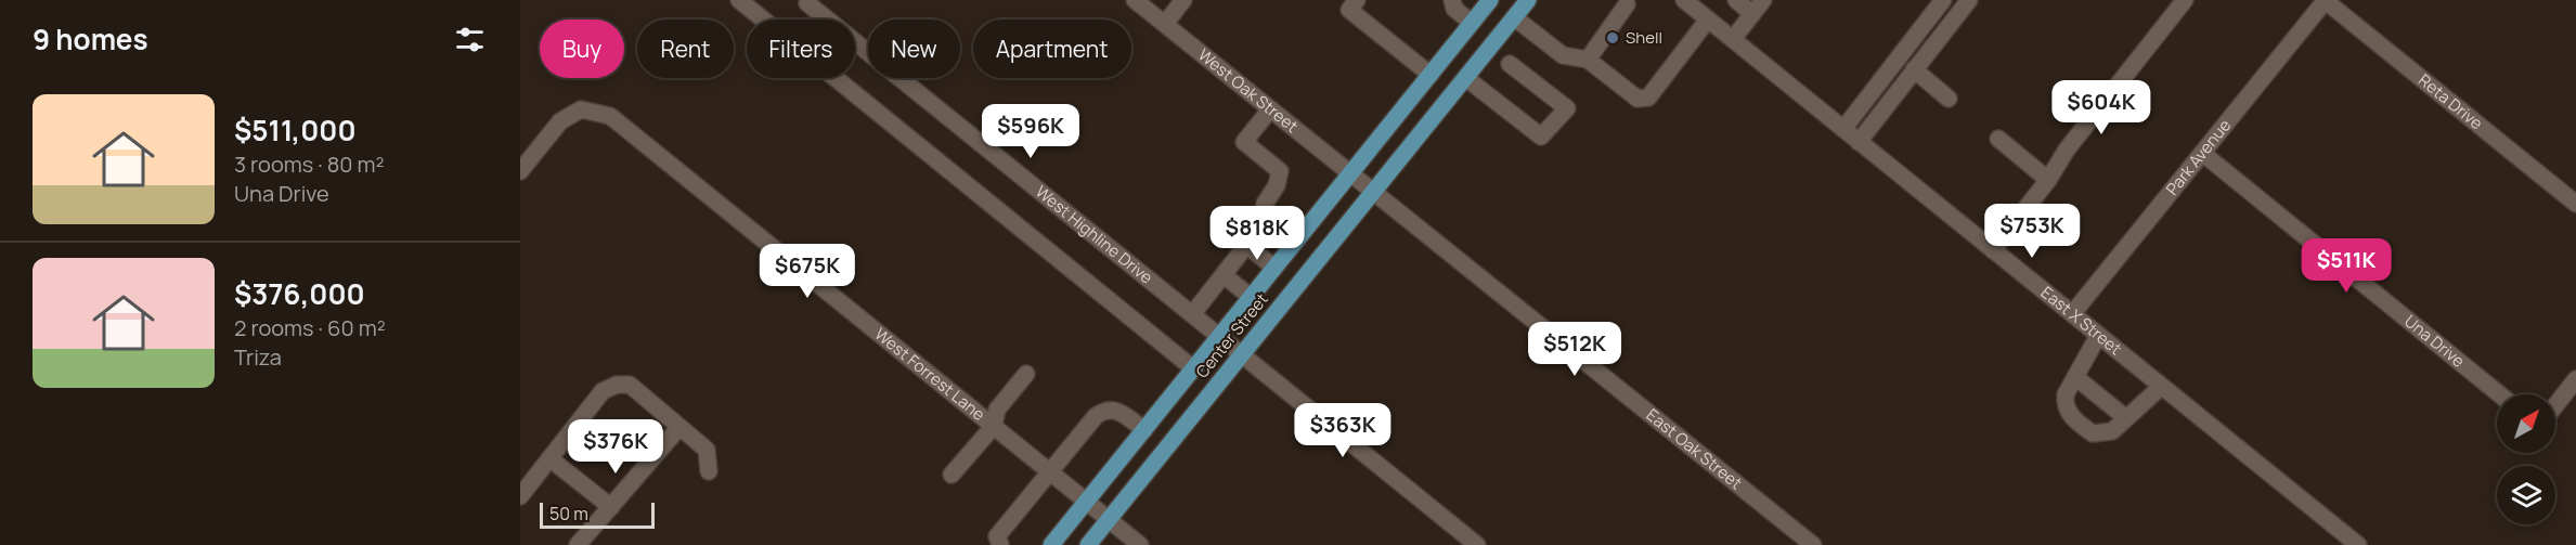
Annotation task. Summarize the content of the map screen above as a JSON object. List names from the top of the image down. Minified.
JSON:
{"streets":{"main road":["Center Street"],"street":["West Oak Street","Reta Drive","Park Avenue","West Highline Drive","East X Street","Una Drive","West Forrest Lane","East Oak Street"]},"crossings":[["West Oak Street","Center Street"],["West Oak Street","East Oak Street"],["Reta Drive","Park Avenue"],["Park Avenue","East X Street"],["Park Avenue","Una Drive"],["West Highline Drive","Center Street"],["Center Street","West Forrest Lane"],["Center Street","East Oak Street"]],"places":["Shell"],"scale_bar":"50 m","north":"top right","page":{"heading":"9 homes","chip":["Buy","Rent","Filters","New","Apartment"],"list":[{"name":"$511,000","note":"3 rooms · 80 m² · Una Drive"},{"name":"$376,000","note":"2 rooms · 60 m² · Triza"}],"price":["$604K","$596K","$753K","$818K","$511K","$675K","$512K","$363K","$376K"],"scale":"50 m"}}
